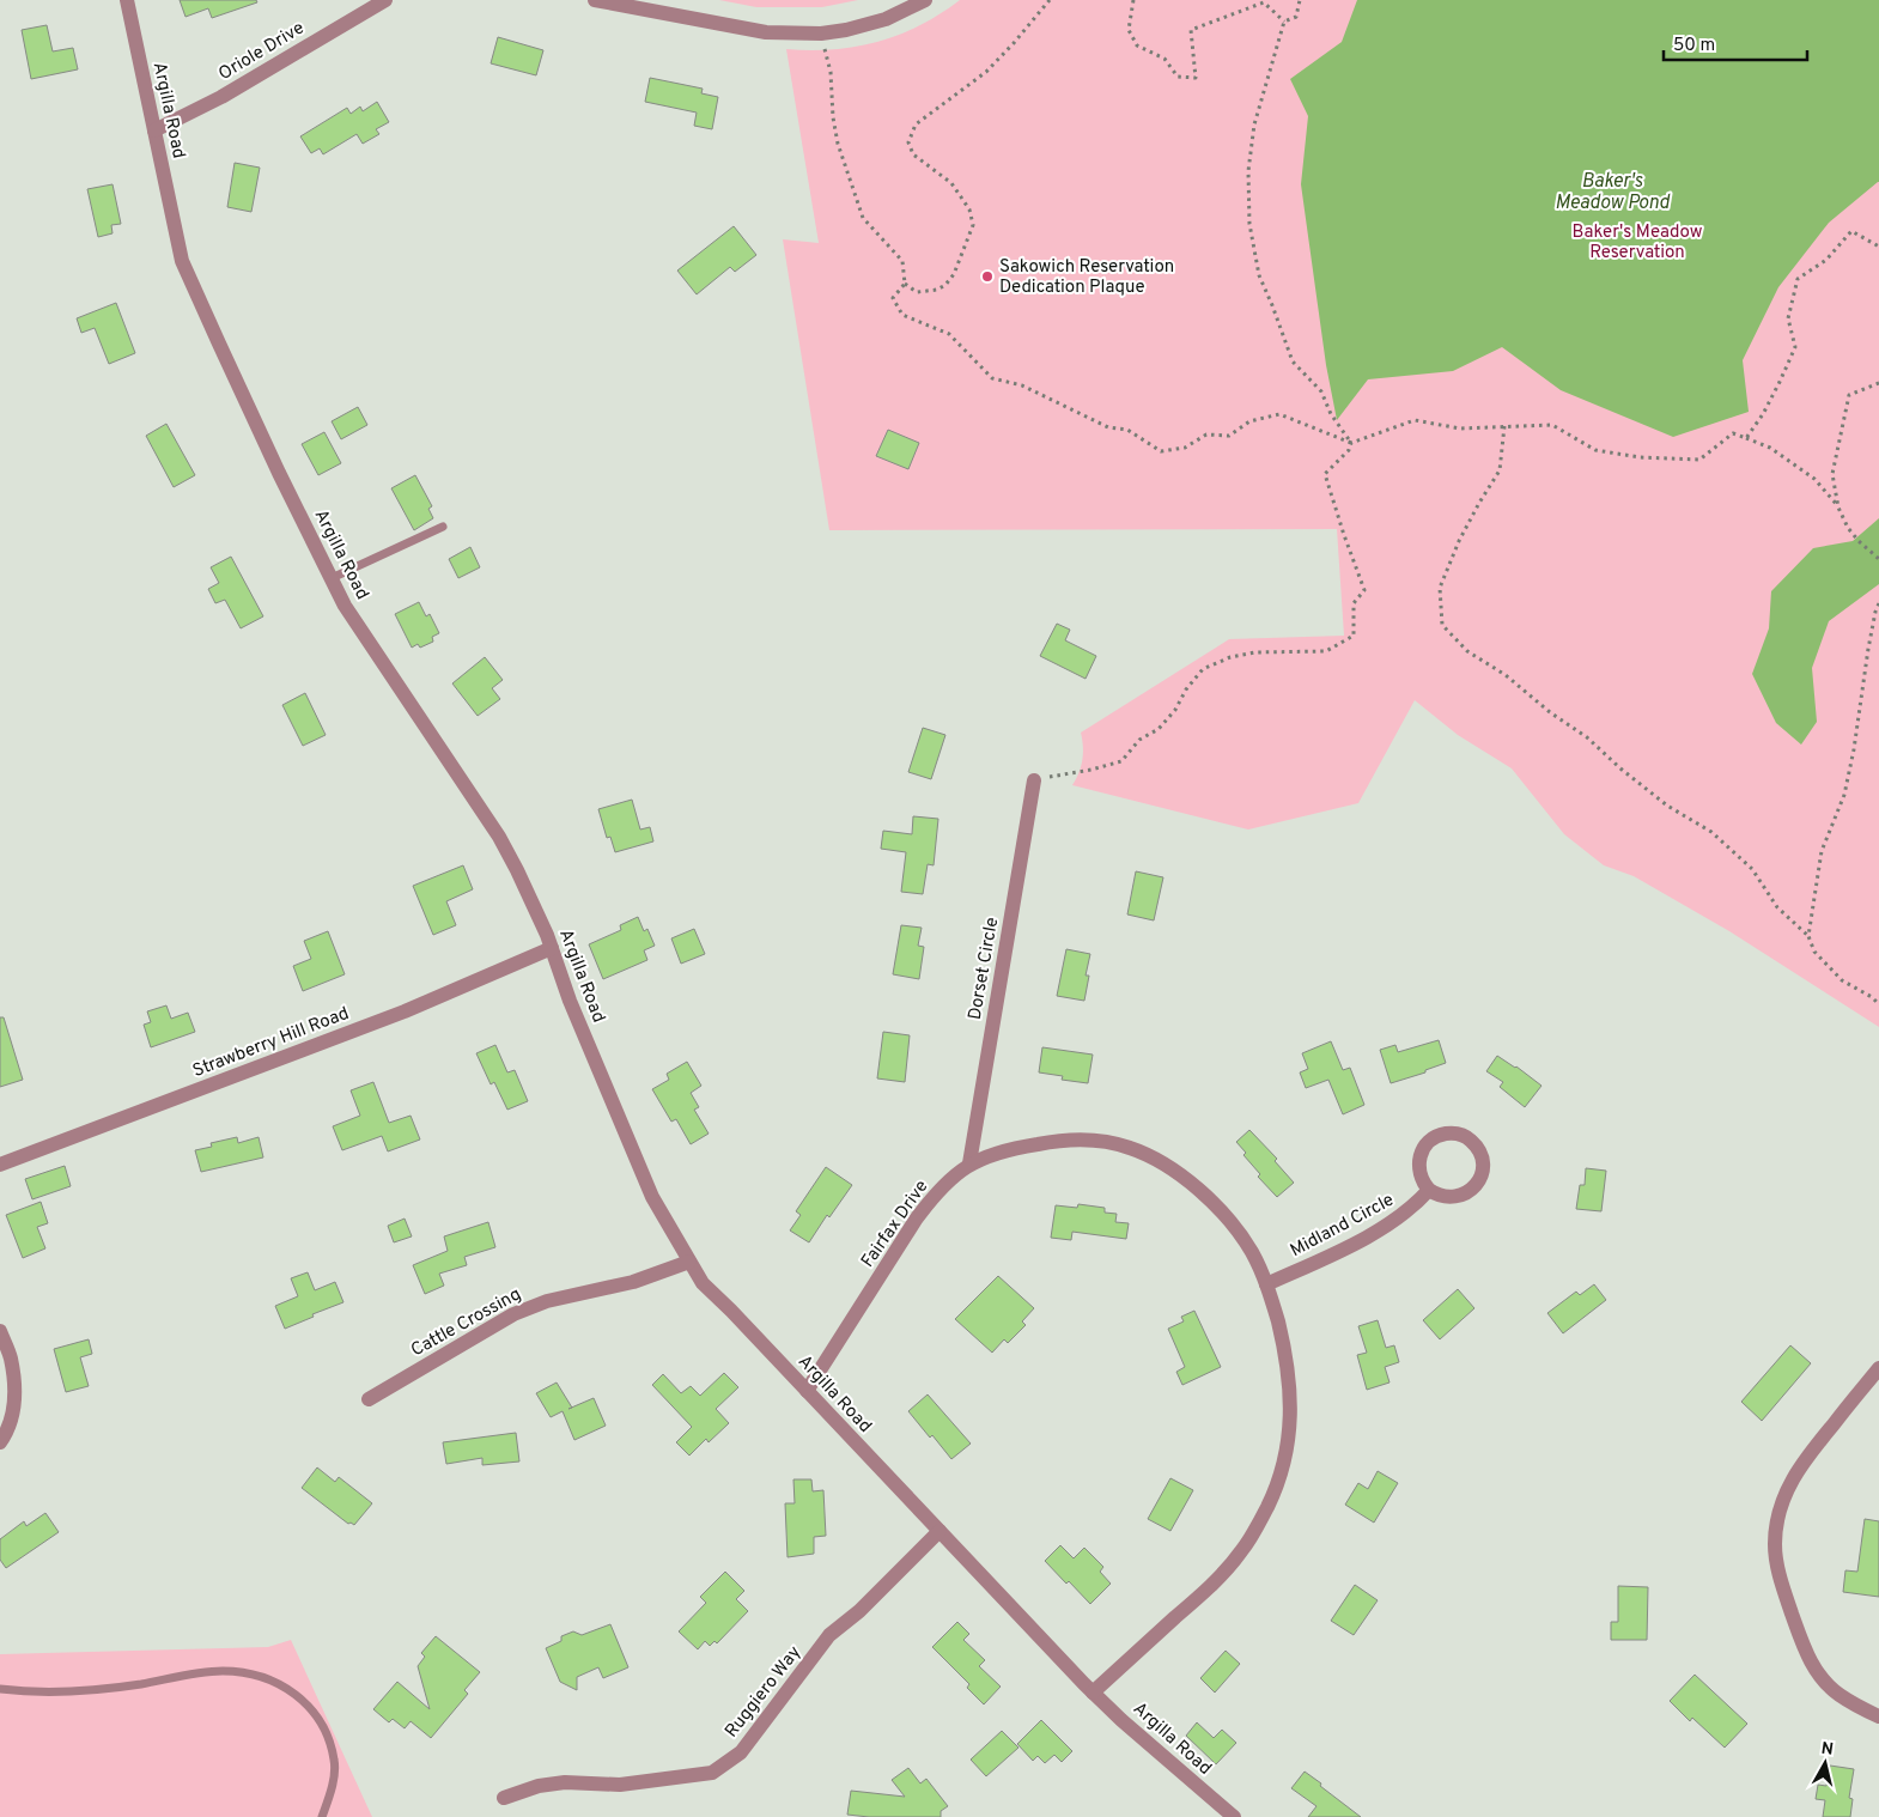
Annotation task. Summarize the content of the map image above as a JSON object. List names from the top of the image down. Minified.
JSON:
{"streets":{"street":["Oriole Drive","Argilla Road","Dorset Circle","Strawberry Hill Road","Fairfax Drive","Midland Circle","Cattle Crossing","Ruggiero Way"]},"crossings":[["Oriole Drive","Argilla Road"],["Argilla Road","Strawberry Hill Road"],["Argilla Road","Fairfax Drive"],["Argilla Road","Cattle Crossing"],["Argilla Road","Ruggiero Way"],["Dorset Circle","Fairfax Drive"],["Fairfax Drive","Midland Circle"]],"water":["Baker's Meadow Pond"],"parks":["Baker's Meadow Reservation"],"places":["Sakowich Reservation Dedication Plaque"],"scale_bar":"50 m","north":"top"}
